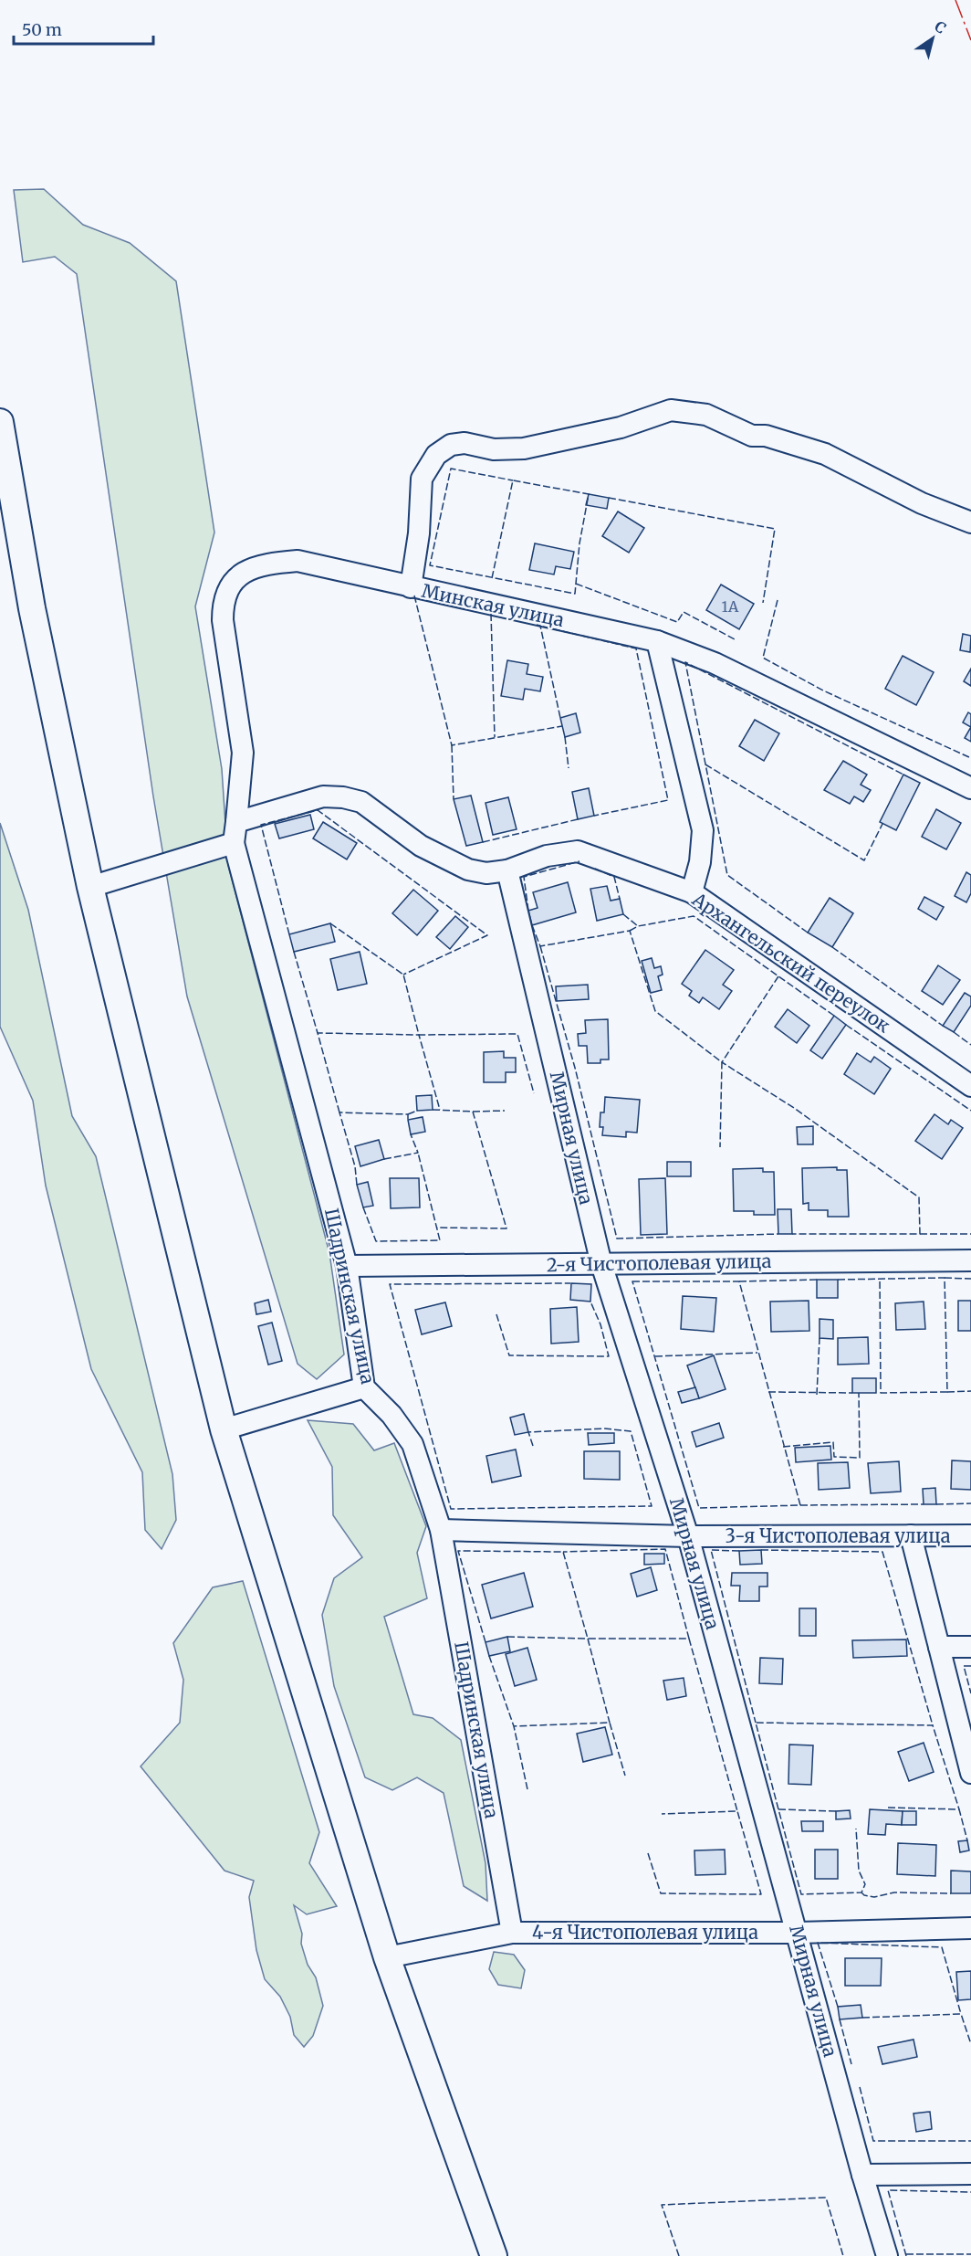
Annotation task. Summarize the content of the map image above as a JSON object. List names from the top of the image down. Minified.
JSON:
{"streets":{"street":["Минская улица","Архангельский переулок","Мирная улица","2-я Чистополевая улица","Шадринская улица","3-я Чистополевая улица","4-я Чистополевая улица"]},"crossings":[["Минская улица","Архангельский переулок"],["Минская улица","Шадринская улица"],["Архангельский переулок","Мирная улица"],["Мирная улица","2-я Чистополевая улица"],["Мирная улица","3-я Чистополевая улица"],["Мирная улица","4-я Чистополевая улица"],["2-я Чистополевая улица","Шадринская улица"],["Шадринская улица","3-я Чистополевая улица"],["Шадринская улица","4-я Чистополевая улица"]],"house_numbers":["1А"],"scale_bar":"50 m","north":"top right"}
